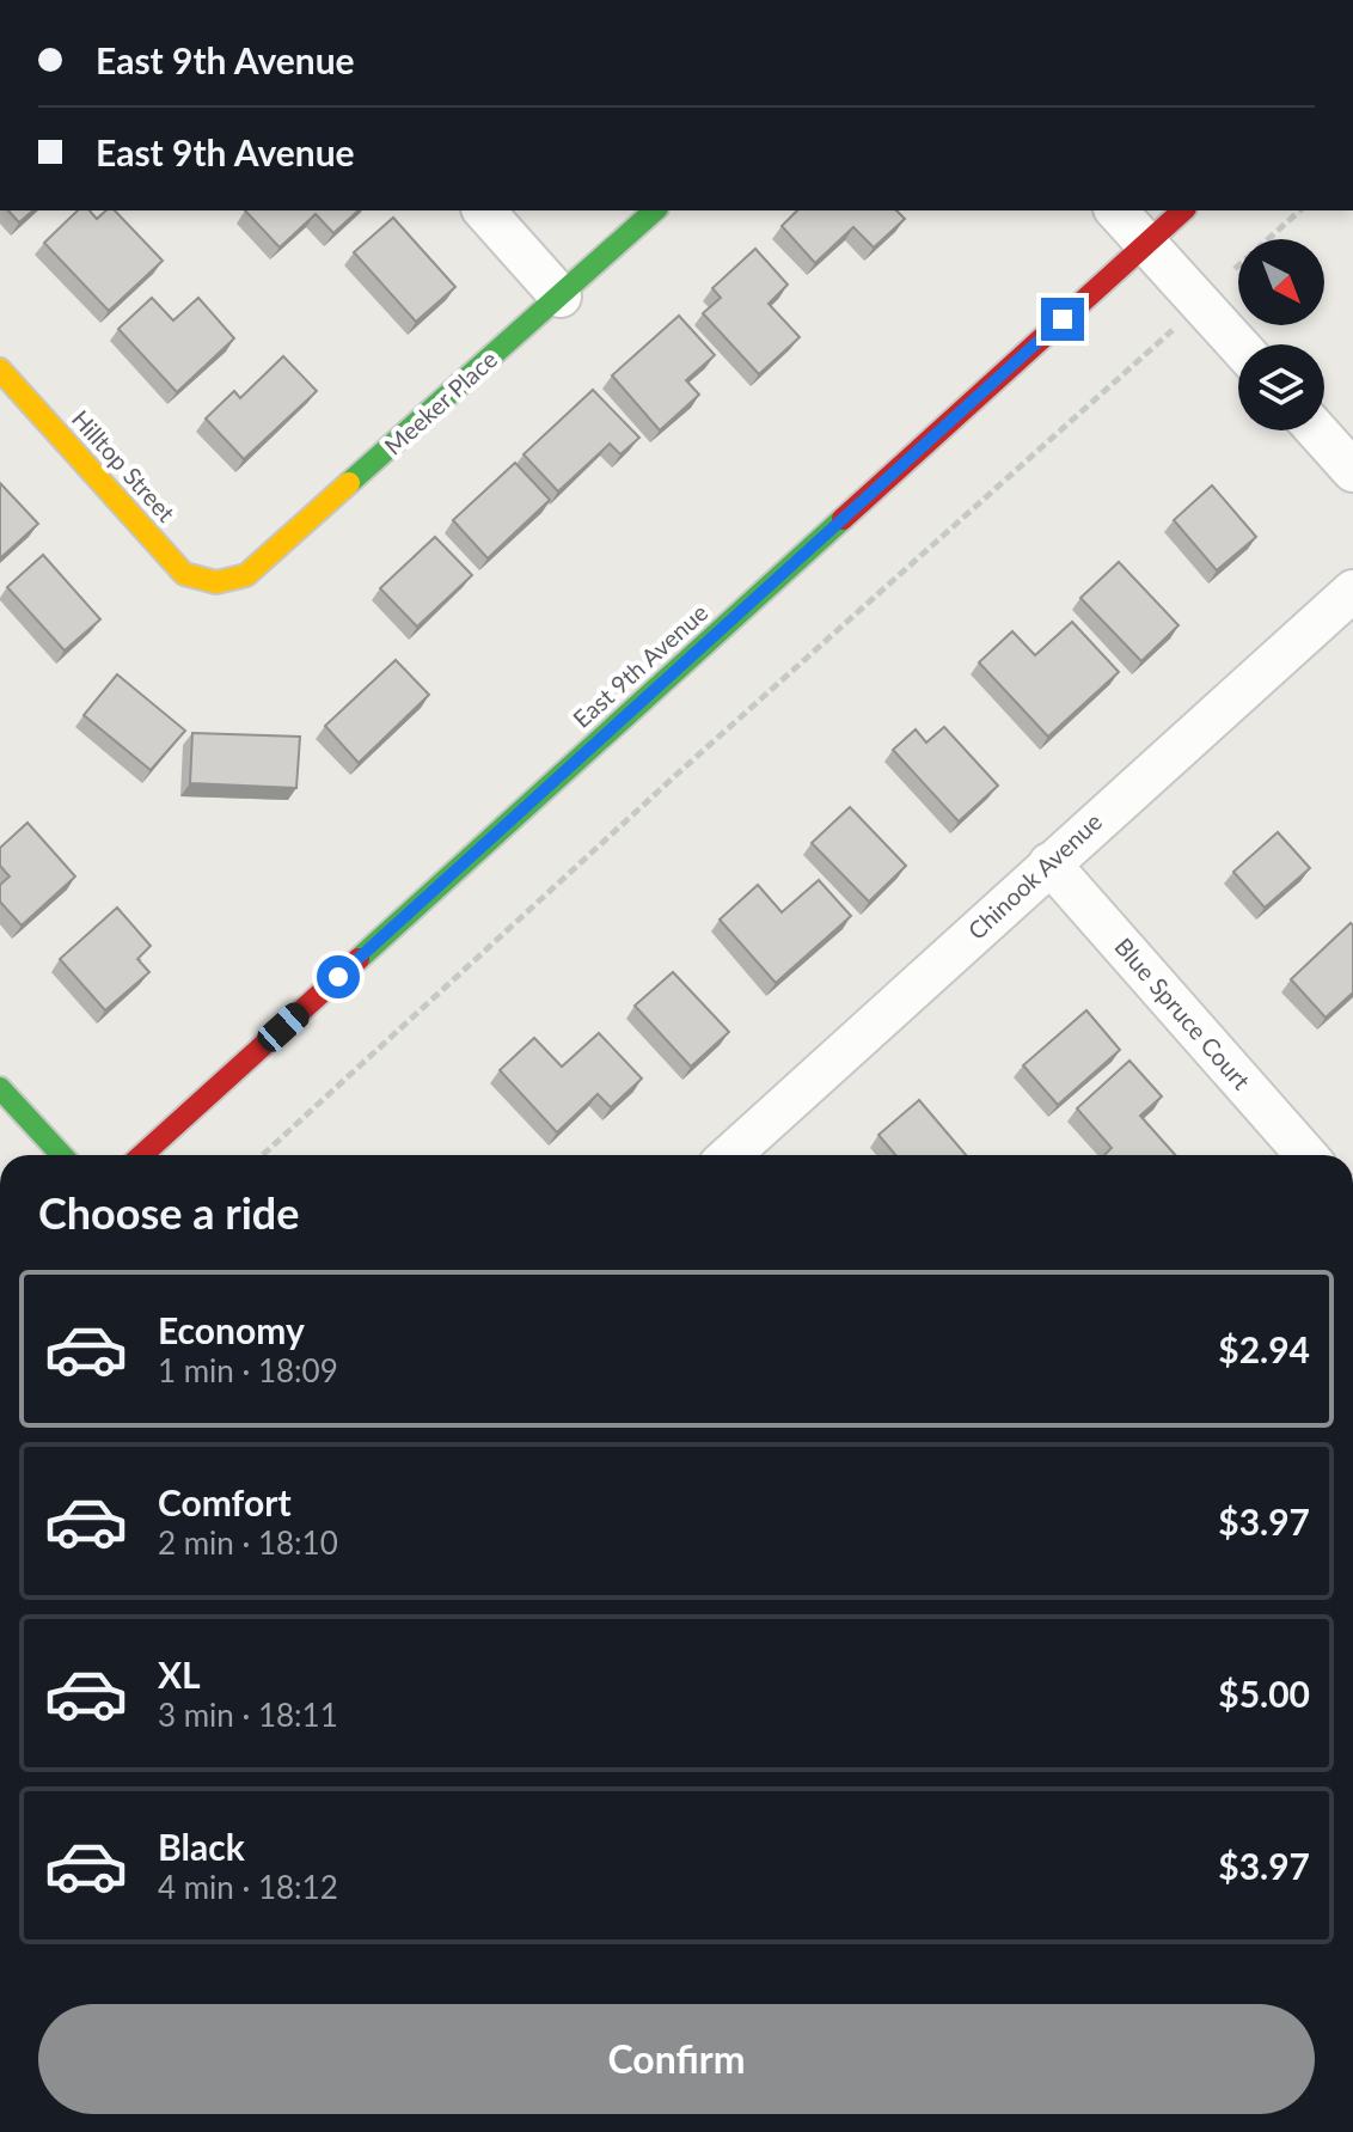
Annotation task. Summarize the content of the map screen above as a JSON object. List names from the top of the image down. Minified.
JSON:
{"streets":{"main road":["Meeker Place","Hilltop Street","East 9th Avenue"],"street":["Chinook Avenue","Blue Spruce Court"]},"crossings":[["Meeker Place","Hilltop Street"],["Chinook Avenue","Blue Spruce Court"]],"north":"bottom right","page":{"banner":["East 9th Avenue","East 9th Avenue"],"heading":"Choose a ride","list":[{"name":"Economy","note":"1 min · 18:09","value":"$2.94"},{"name":"Comfort","note":"2 min · 18:10","value":"$3.97"},{"name":"XL","note":"3 min · 18:11","value":"$5.00"},{"name":"Black","note":"4 min · 18:12","value":"$3.97"}],"buttons":"Confirm"}}
